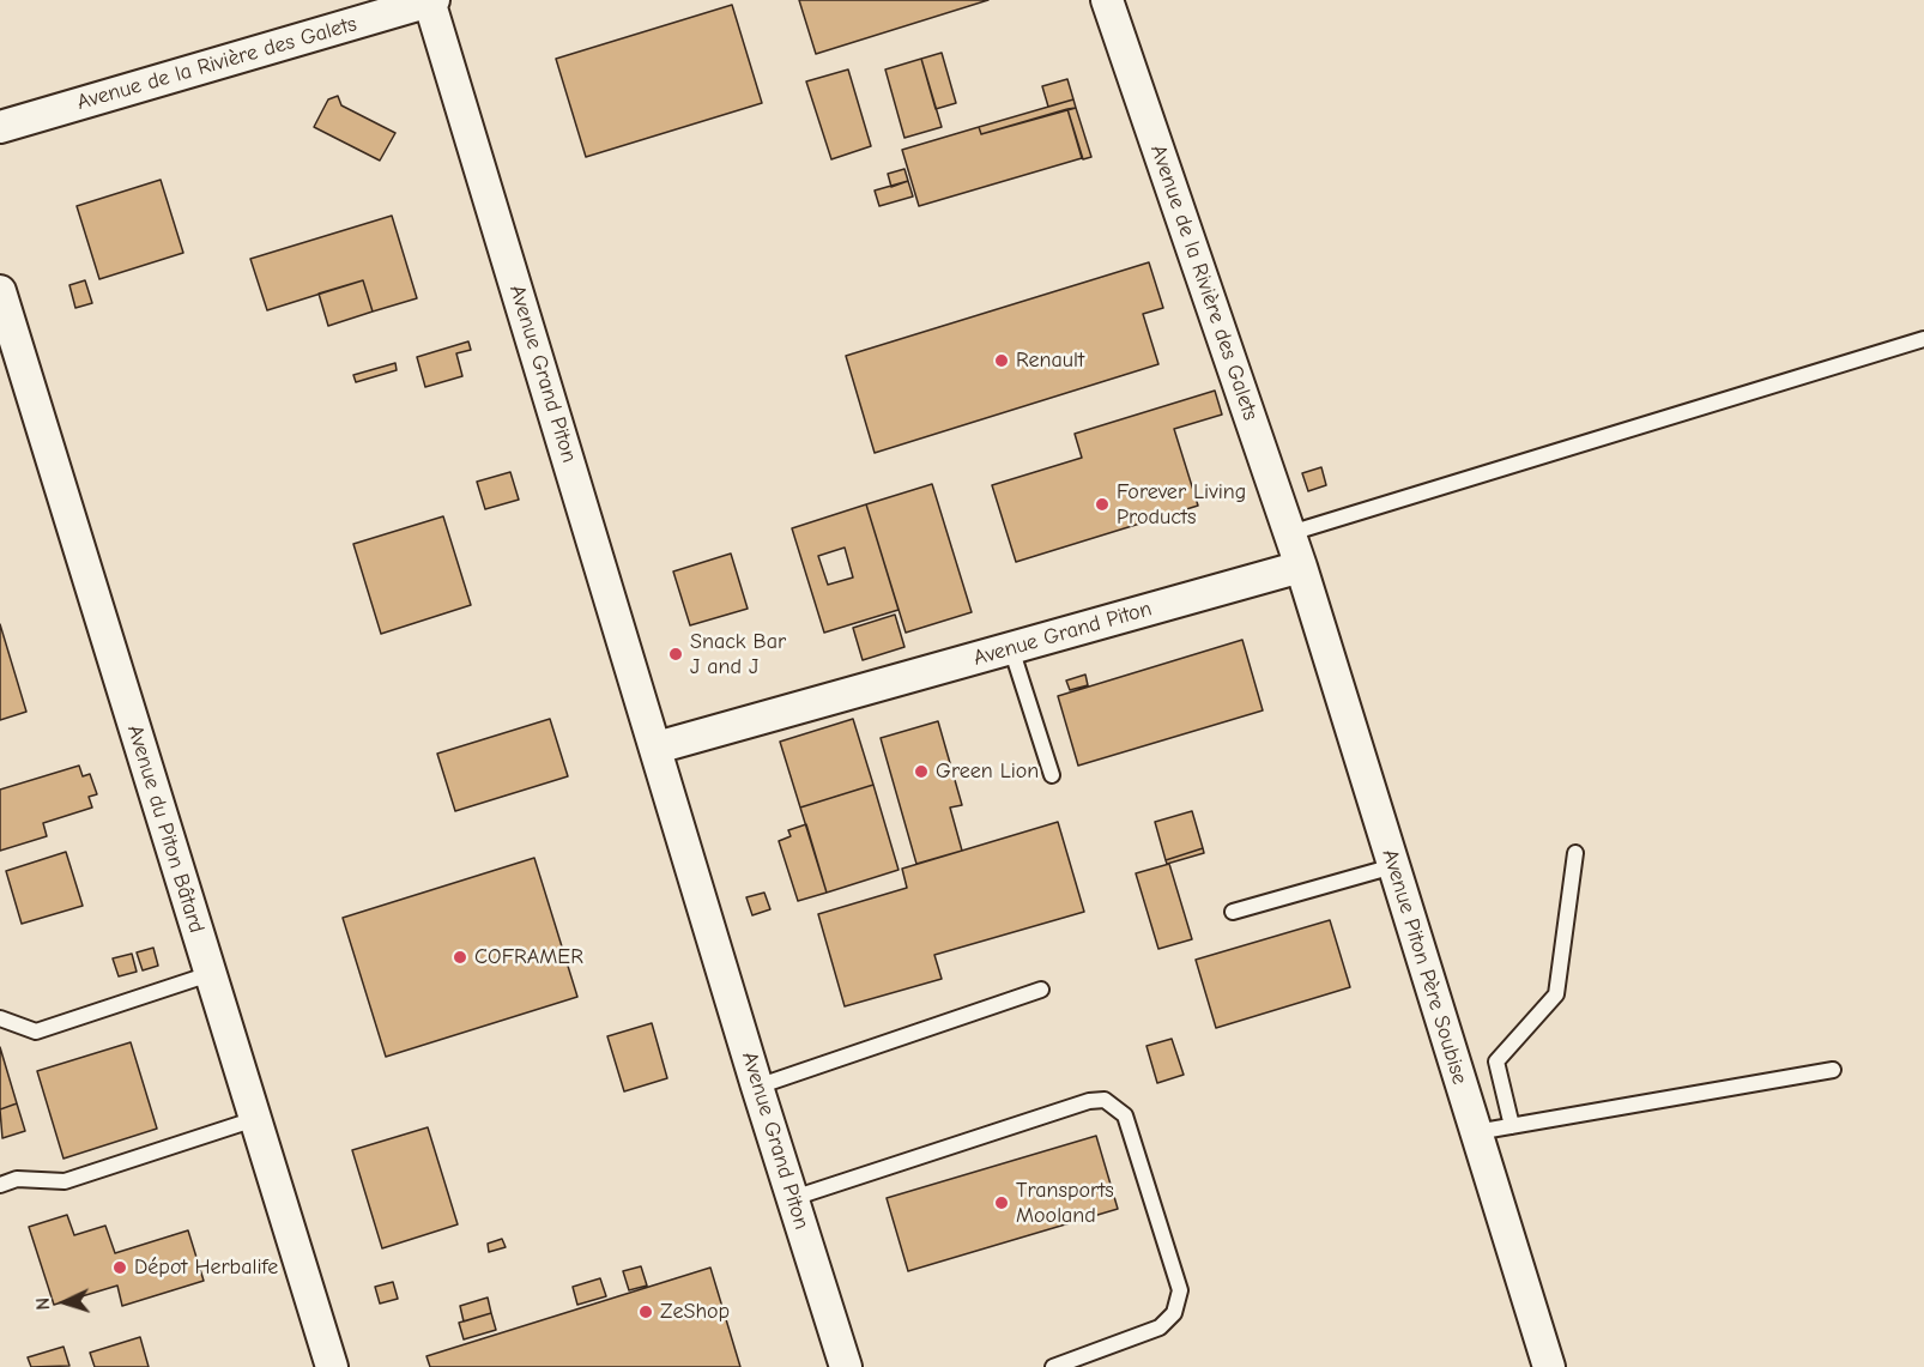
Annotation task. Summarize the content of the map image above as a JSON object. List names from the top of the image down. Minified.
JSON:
{"streets":{"street":["Avenue de la Rivière des Galets","Avenue Grand Piton","Avenue du Piton Bâtard","Avenue Piton Père Soubise"]},"crossings":[["Avenue de la Rivière des Galets","Avenue Grand Piton"],["Avenue de la Rivière des Galets","Avenue Piton Père Soubise"],["Avenue Grand Piton","Avenue Piton Père Soubise"]],"places":["Renault","Forever Living Products","Snack Bar J and J","Green Lion","COFRAMER","Transports Mooland","Dépot Herbalife","ZeShop"],"north":"left"}
